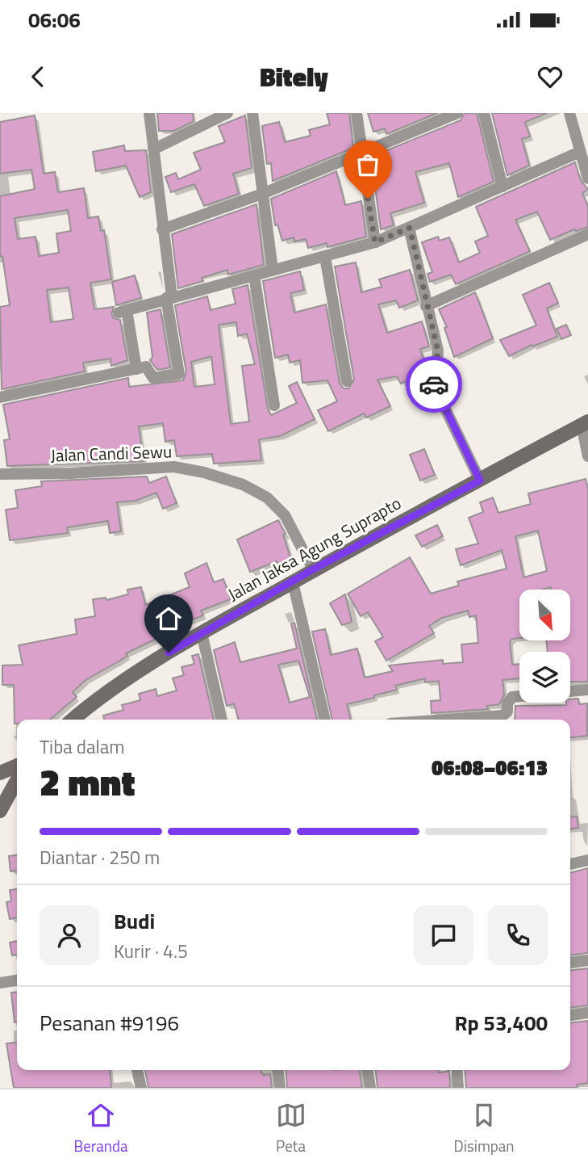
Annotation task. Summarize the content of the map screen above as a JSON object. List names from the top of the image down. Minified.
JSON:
{"streets":{"main road":["Jalan Jaksa Agung Suprapto"],"street":["Jalan Candi Sewu"]},"crossings":[["Jalan Candi Sewu","Jalan Jaksa Agung Suprapto"]],"north":"bottom right","page":{"status":"06:06","header":"Bitely","heading":["2 mnt","Tiba dalam","06:08–06:13"],"panel":["Budi","Kurir · 4.5","Pesanan #9196","Rp 53,400"],"bar":"Diantar · 250 m","tabs":["Beranda","Peta","Disimpan"]}}
